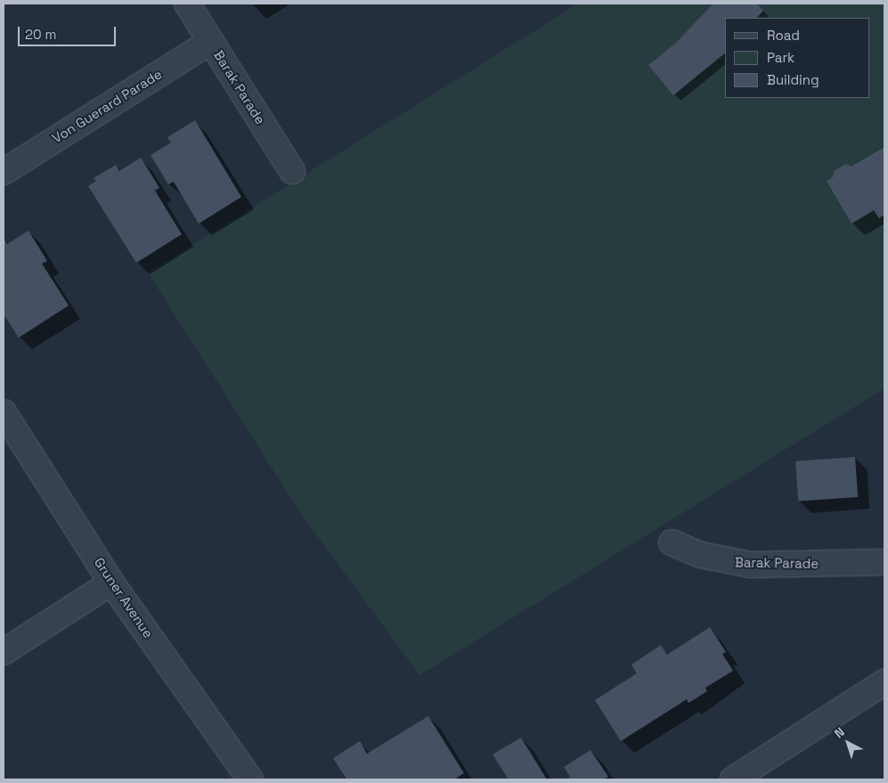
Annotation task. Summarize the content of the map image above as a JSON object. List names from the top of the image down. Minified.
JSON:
{"streets":{"street":["Barak Parade","Von Guerard Parade","Gruner Avenue"]},"crossings":[["Barak Parade","Von Guerard Parade"]],"legend":["Road","Park","Building"],"scale_bar":"20 m","north":"top left"}
